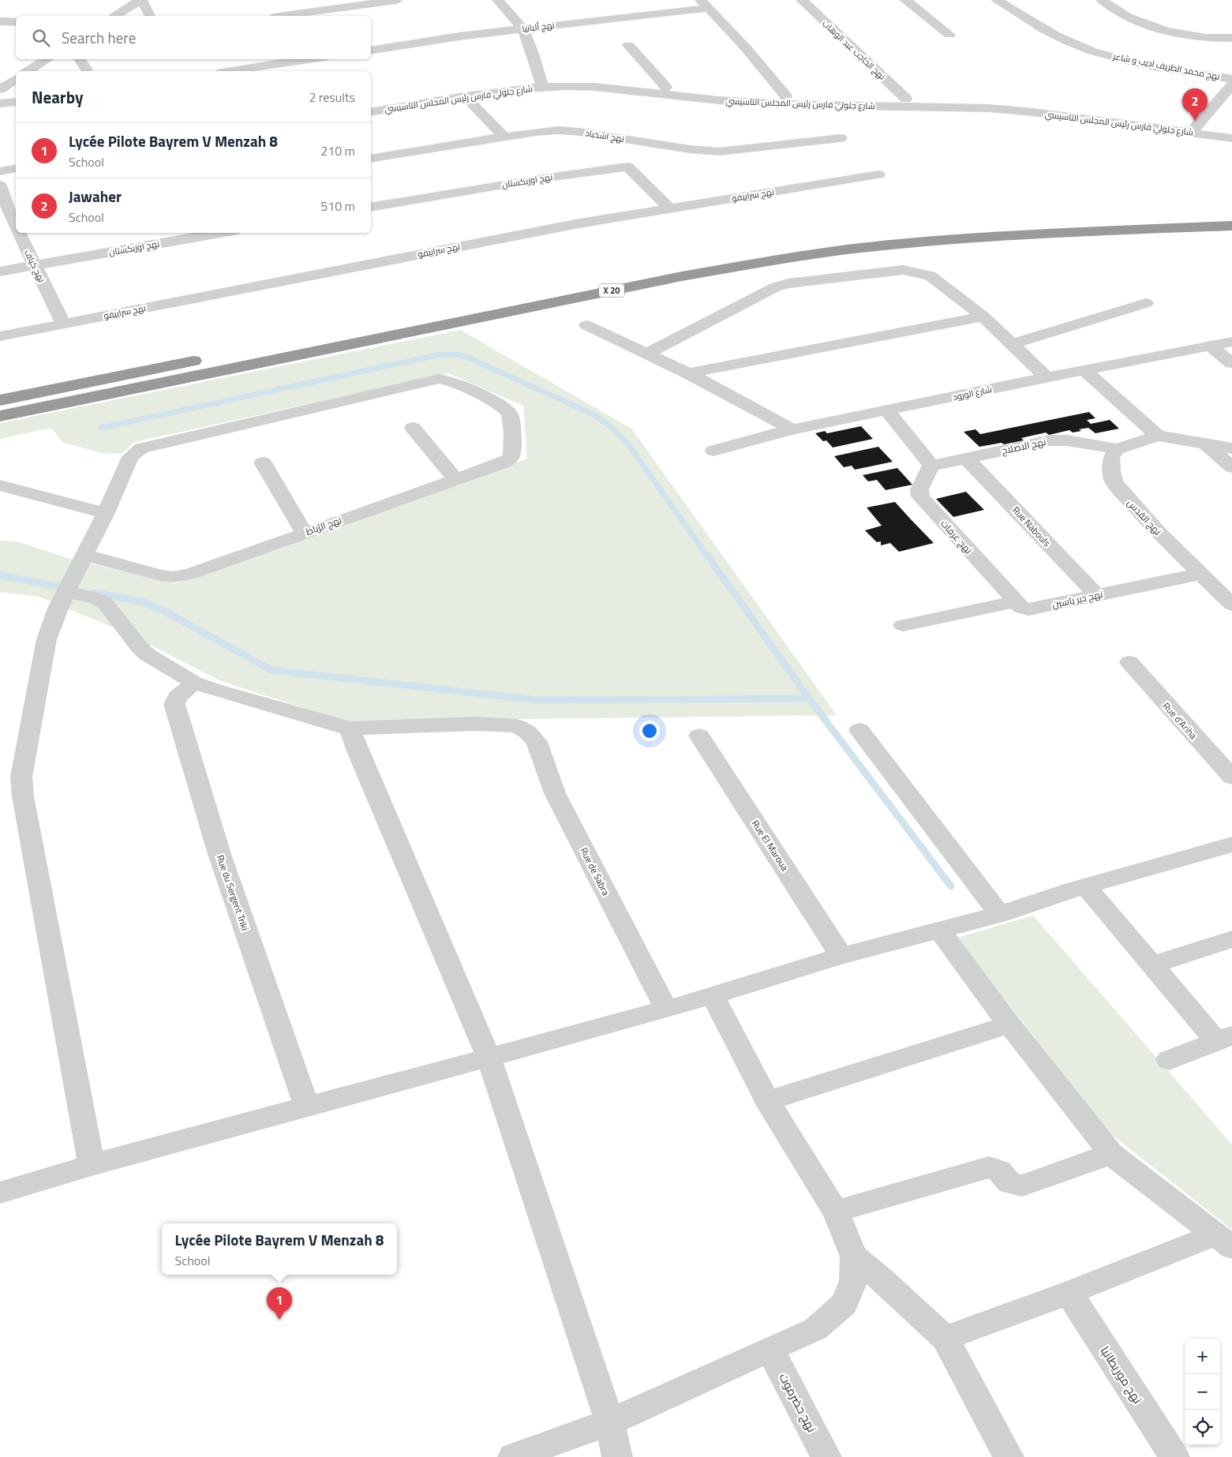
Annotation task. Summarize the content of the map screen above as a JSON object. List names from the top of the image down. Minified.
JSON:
{"streets":{"highway":["X 20"],"street":["نهج ألبانيا","نهج الحاجب عبد الوهاب","نهج محمد الظريف اديب و شاعر","شارع جلولي فارس رئيس المجلس التاسيسي","نهج اشخباد","نهج اوزبكستان","نهج سراييفو","نهج كياف","شارع الورود","نهج الاصلاح","نهج القدس","نهج الرّباط","Rue Nabouls","نهج عرفات","نهج دير ياسين","Rue d'Ariha","Rue El Maroua","Rue de Sabra","Rue du Sergent Triki","نهج موريطانيا","نهج حضرموت"]},"crossings":[["نهج الحاجب عبد الوهاب","شارع جلولي فارس رئيس المجلس التاسيسي"],["نهج اوزبكستان","نهج كياف"],["نهج سراييفو","نهج كياف"],["نهج الاصلاح","نهج القدس"],["نهج الاصلاح","Rue Nabouls"],["نهج الاصلاح","نهج عرفات"],["نهج القدس","نهج دير ياسين"],["Rue Nabouls","نهج دير ياسين"],["نهج عرفات","نهج دير ياسين"]],"page":{"search":"Search here","heading":["Nearby","2 results"],"pins":["2","1"],"list":[{"mark":"1","name":"Lycée Pilote Bayrem V Menzah 8","note":"School","value":"210 m"},{"mark":"2","name":"Jawaher","note":"School","value":"510 m"}],"popup":["Lycée Pilote Bayrem V Menzah 8","School"],"map_buttons":["+","−"]}}
